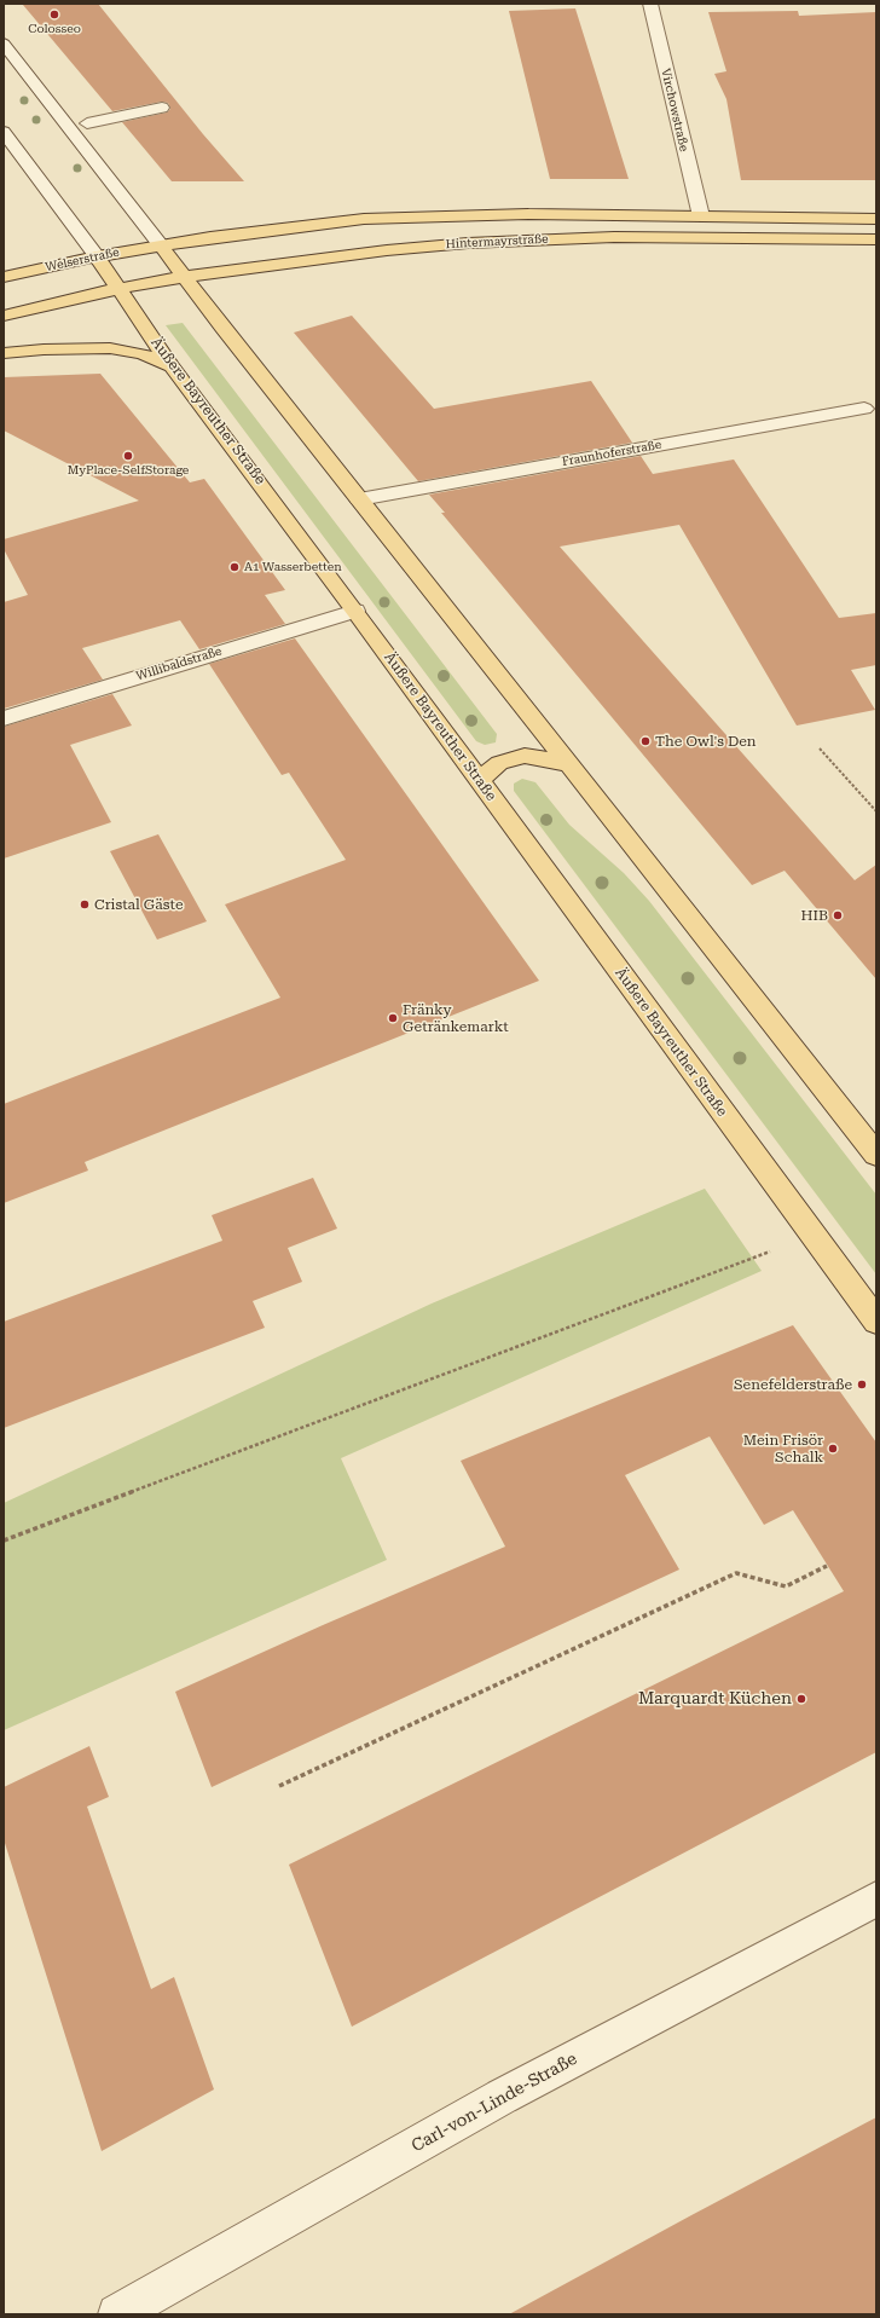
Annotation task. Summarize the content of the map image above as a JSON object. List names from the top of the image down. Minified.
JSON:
{"streets":{"main road":["Hintermayrstraße","Welserstraße","Äußere Bayreuther Straße"],"street":["Virchowstraße","Fraunhoferstraße","Willibaldstraße","Carl-von-Linde-Straße"]},"crossings":[["Virchowstraße","Hintermayrstraße"],["Hintermayrstraße","Welserstraße"],["Hintermayrstraße","Äußere Bayreuther Straße"],["Welserstraße","Äußere Bayreuther Straße"],["Äußere Bayreuther Straße","Willibaldstraße"]],"places":["Colosseo","MyPlace-SelfStorage","A1 Wasserbetten","The Owl's Den","Cristal Gäste","HIB","Fränky Getränkemarkt","Senefelderstraße","Mein Frisör Schalk","Marquardt Küchen"]}
